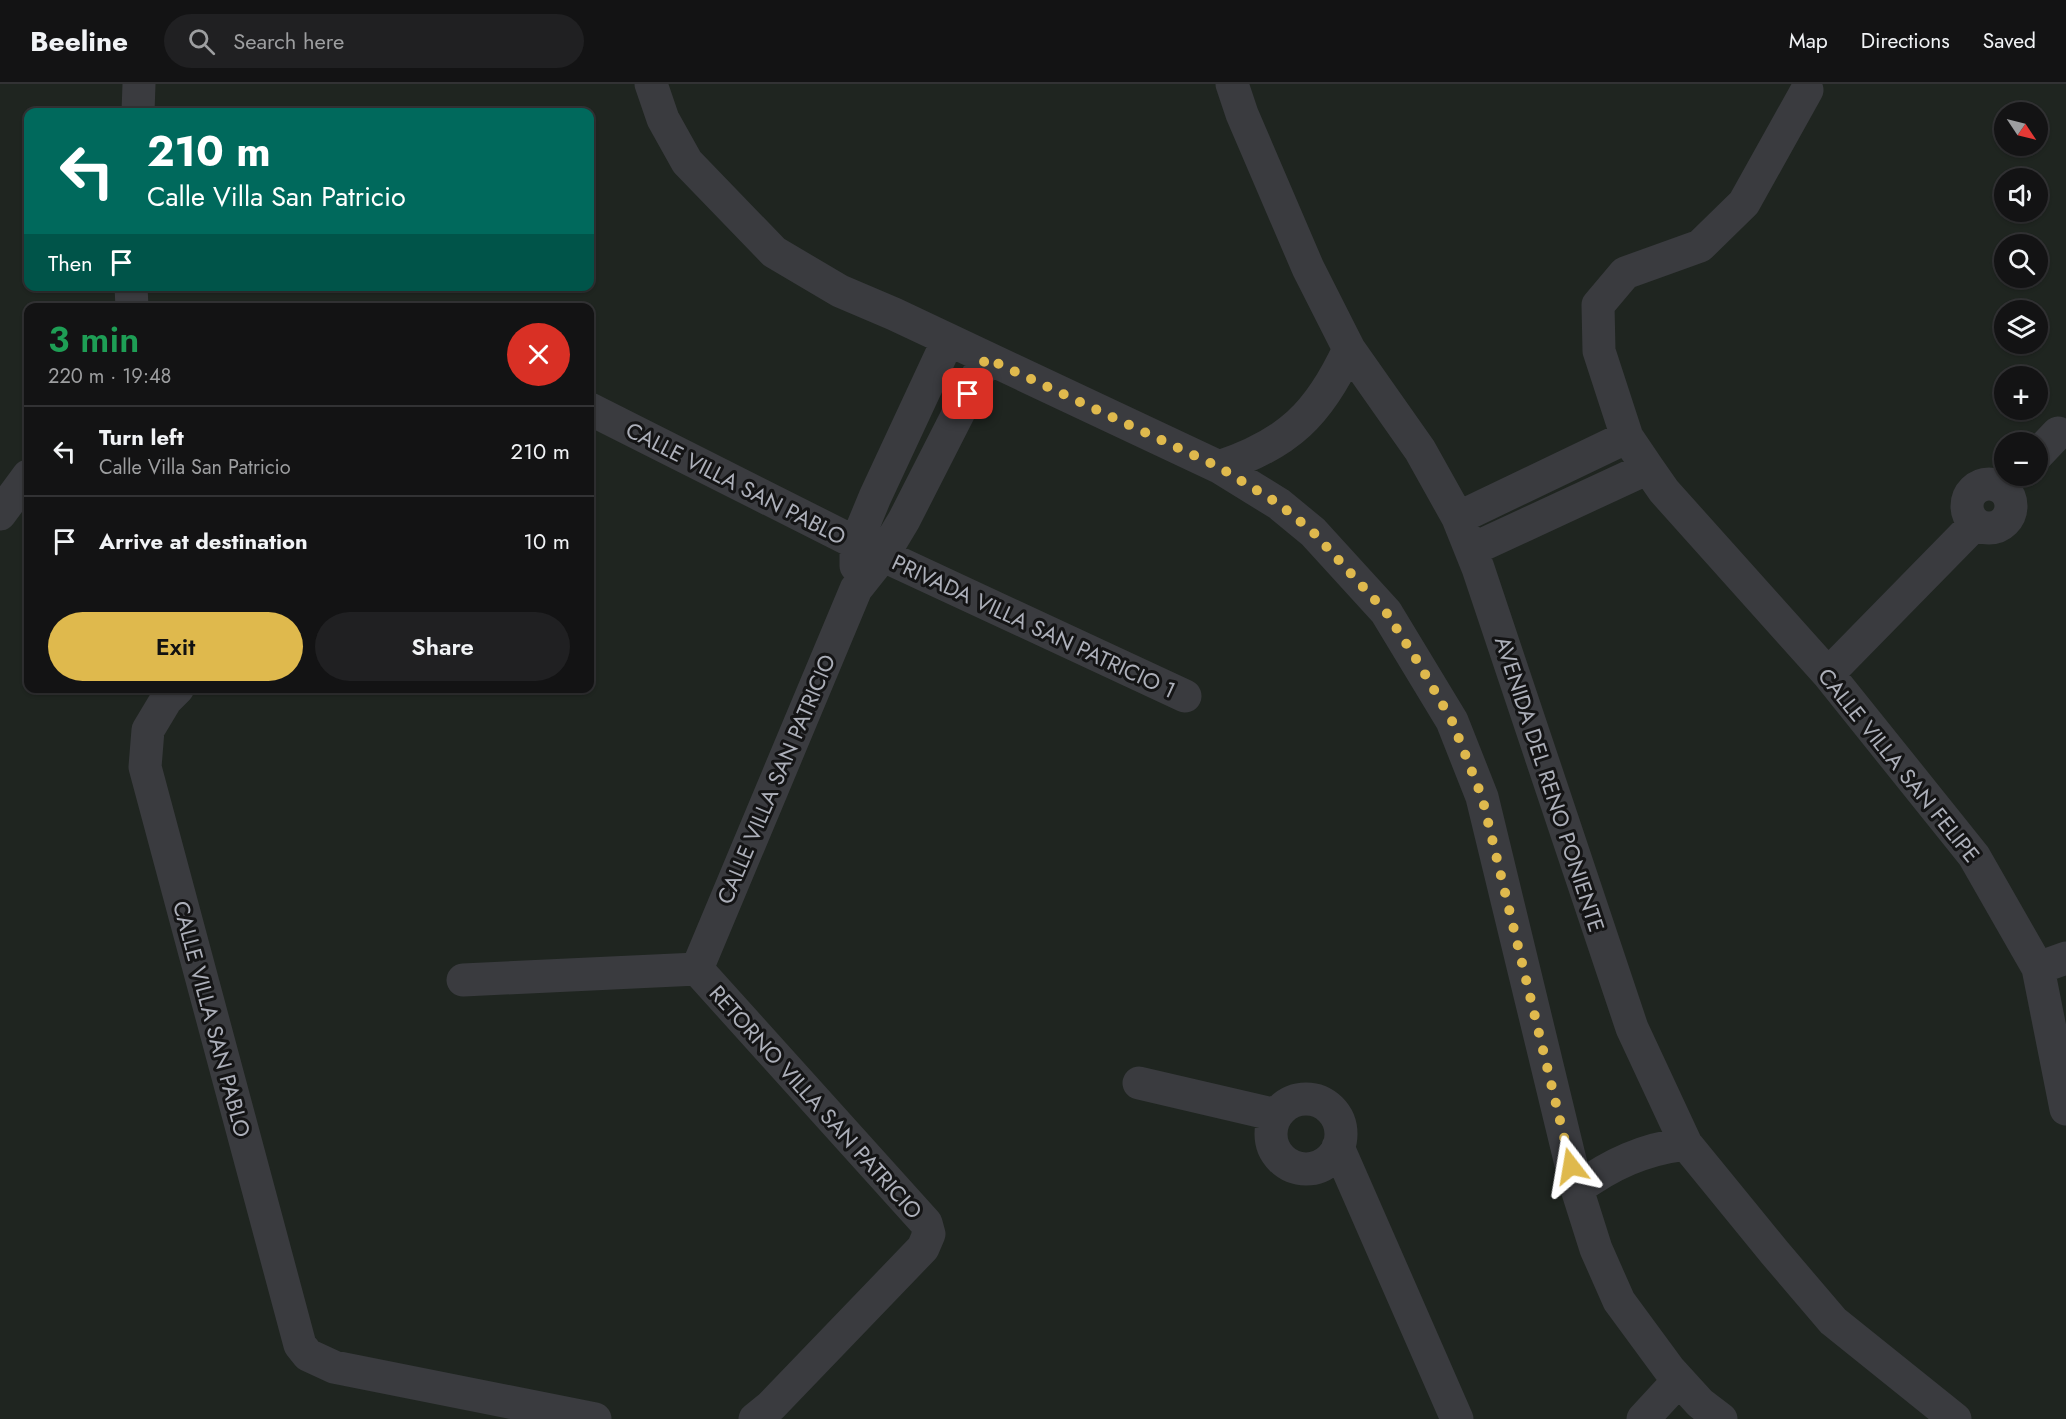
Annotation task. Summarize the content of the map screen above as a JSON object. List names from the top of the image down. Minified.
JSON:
{"streets":{"street":["CALLE VILLA SAN PABLO","PRIVADA VILLA SAN PATRICIO 1","CALLE VILLA SAN FELIPE","CALLE VILLA SAN PATRICIO","AVENIDA DEL RENO PONIENTE","RETORNO VILLA SAN PATRICIO"]},"crossings":[["CALLE VILLA SAN PABLO","PRIVADA VILLA SAN PATRICIO 1"],["CALLE VILLA SAN PABLO","CALLE VILLA SAN PATRICIO"],["PRIVADA VILLA SAN PATRICIO 1","CALLE VILLA SAN PATRICIO"],["CALLE VILLA SAN PATRICIO","RETORNO VILLA SAN PATRICIO"]],"north":"bottom right","page":{"header":"Beeline","search":"Search here","nav":["Map","Directions","Saved"],"map_buttons":["+","−"],"turn":["210 m","Calle Villa San Patricio"],"then":"Then","heading":["3 min","220 m · 19:48"],"list":[{"name":"Turn left","note":"Calle Villa San Patricio","value":"210 m"},{"name":"Arrive at destination","value":"10 m"}],"buttons":["Exit","Share"]}}
